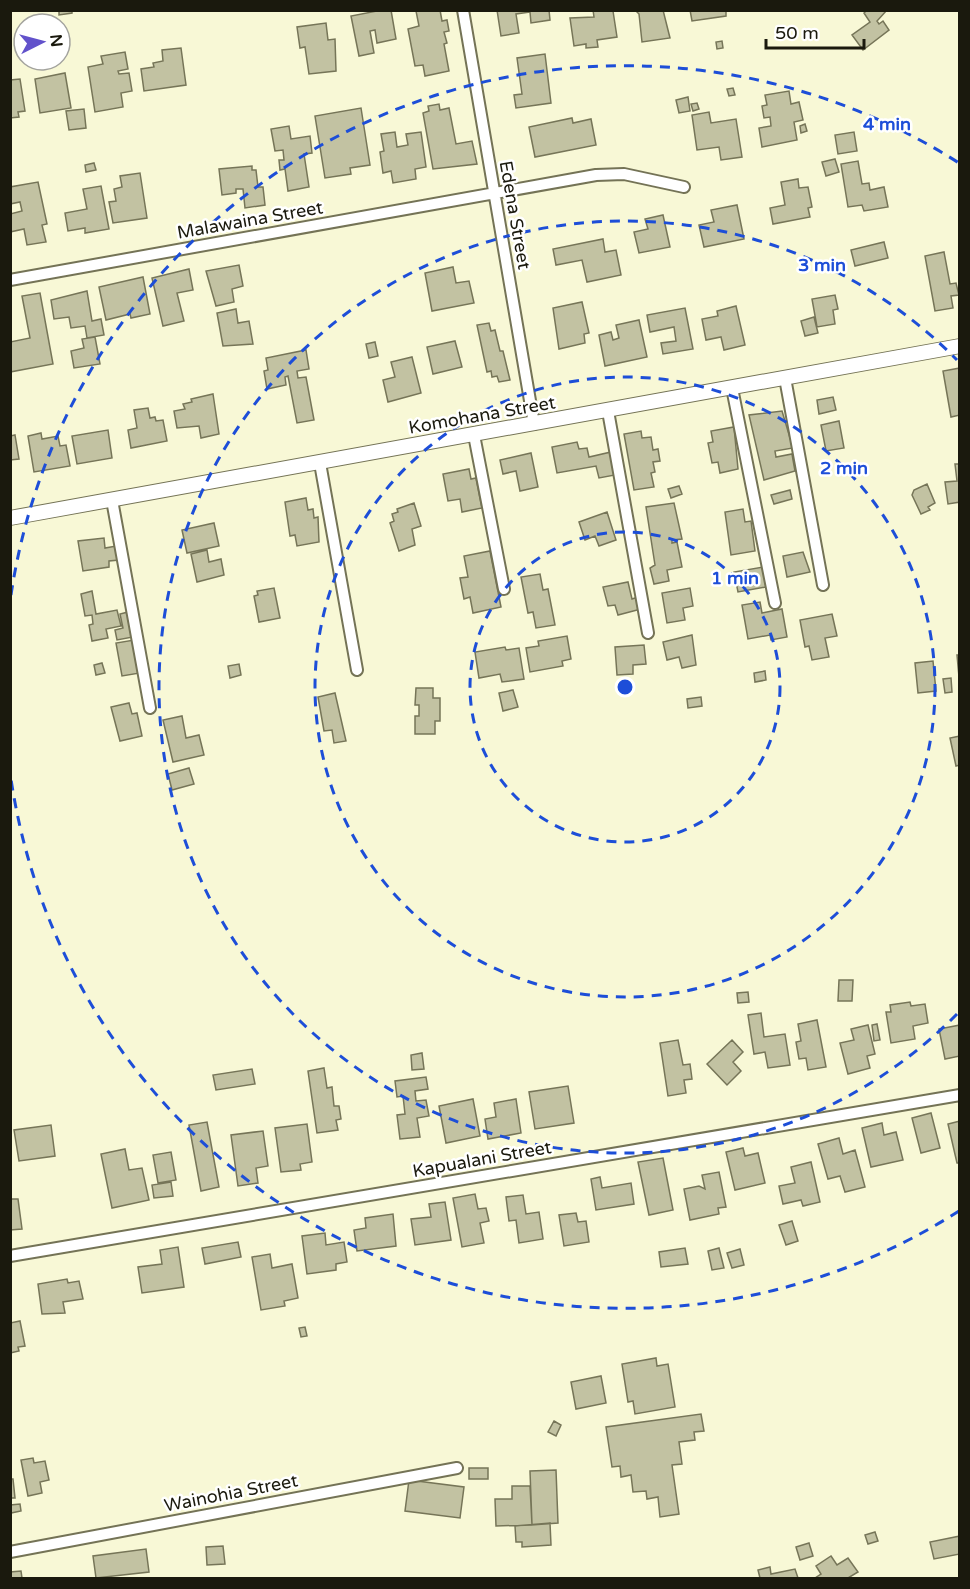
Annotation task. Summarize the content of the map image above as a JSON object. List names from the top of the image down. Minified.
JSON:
{"streets":{"street":["Edena Street","Malawaina Street","Komohana Street","Kapualani Street","Wainohia Street"]},"crossings":[["Edena Street","Malawaina Street"],["Edena Street","Komohana Street"]],"scale_bar":"50 m","north":"right","rings":["4 min","3 min","2 min","1 min"]}
